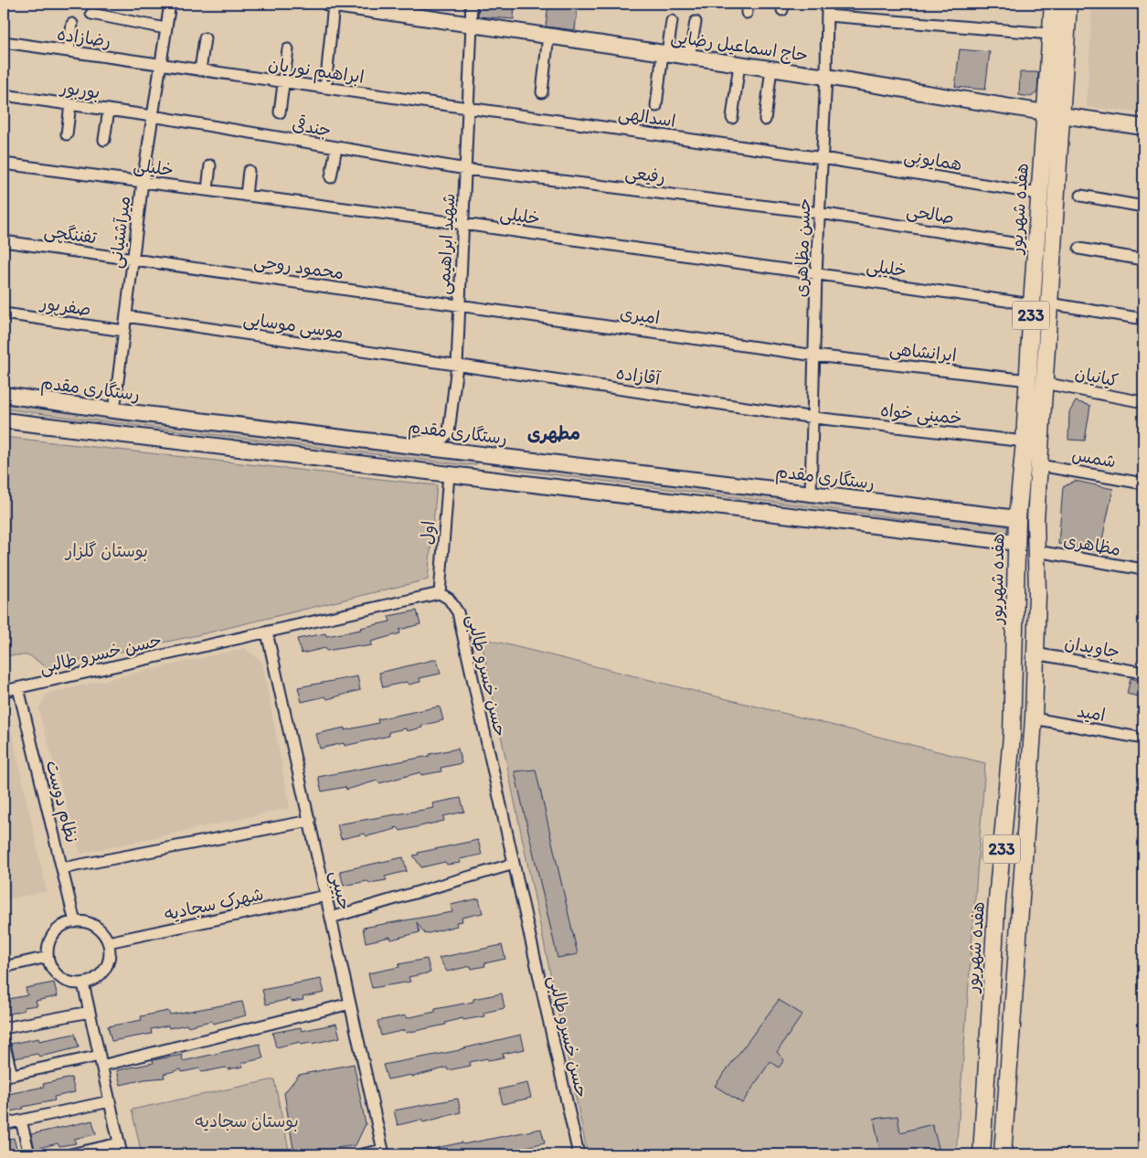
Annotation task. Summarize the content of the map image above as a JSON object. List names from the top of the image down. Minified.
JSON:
{"streets":{"main road":["حاج اسماعیل رضایی","هفده شهریور","233","رستگاری مقدم"],"street":["رضازاده","ابراهیم نوریان","بوربور","اسدالهی","جندقی","همایونی","خلیلی","رفیعی","صالحی","میرآشتیانی","تفننگچی","شهید ابراهیمی","حسن مظاهری","محمود روحی","صفرپور","امیری","موسی موسایی","ایرانشاهی","آقازاده","کیانیان","خمینی خواه","شمس","اول","مظاهری","جاویدان","حسن خسرو طالبی","امید","نظام دوست","حبیبی","شهرک سجادیه"]},"crossings":[["رضازاده","ابراهیم نوریان"],["رضازاده","میرآشتیانی"],["حاج اسماعیل رضایی","هفده شهریور"],["حاج اسماعیل رضایی","شهید ابراهیمی"],["حاج اسماعیل رضایی","حسن مظاهری"],["ابراهیم نوریان","اسدالهی"],["ابراهیم نوریان","میرآشتیانی"],["ابراهیم نوریان","شهید ابراهیمی"],["بوربور","جندقی"],["بوربور","میرآشتیانی"],["اسدالهی","همایونی"],["اسدالهی","شهید ابراهیمی"],["اسدالهی","حسن مظاهری"],["جندقی","رفیعی"],["جندقی","میرآشتیانی"],["جندقی","شهید ابراهیمی"],["همایونی","هفده شهریور"],["همایونی","حسن مظاهری"],["خلیلی","هفده شهریور"],["خلیلی","میرآشتیانی"],["خلیلی","شهید ابراهیمی"],["خلیلی","حسن مظاهری"],["رفیعی","صالحی"],["رفیعی","شهید ابراهیمی"],["رفیعی","حسن مظاهری"],["هفده شهریور","صالحی"],["هفده شهریور","ایرانشاهی"],["هفده شهریور","کیانیان"],["هفده شهریور","رستگاری مقدم"],["هفده شهریور","خمینی خواه"],["هفده شهریور","شمس"],["هفده شهریور","مظاهری"],["هفده شهریور","جاویدان"],["هفده شهریور","امید"],["صالحی","حسن مظاهری"],["میرآشتیانی","تفننگچی"],["میرآشتیانی","محمود روحی"],["میرآشتیانی","صفرپور"],["میرآشتیانی","موسی موسایی"],["میرآشتیانی","رستگاری مقدم"],["تفننگچی","محمود روحی"],["شهید ابراهیمی","محمود روحی"],["شهید ابراهیمی","امیری"],["شهید ابراهیمی","موسی موسایی"],["شهید ابراهیمی","آقازاده"],["شهید ابراهیمی","رستگاری مقدم"],["حسن مظاهری","امیری"],["حسن مظاهری","ایرانشاهی"],["حسن مظاهری","آقازاده"],["حسن مظاهری","رستگاری مقدم"],["حسن مظاهری","خمینی خواه"],["محمود روحی","امیری"],["امیری","ایرانشاهی"],["موسی موسایی","آقازاده"],["آقازاده","خمینی خواه"],["اول","حسن خسرو طالبی"],["حسن خسرو طالبی","نظام دوست"],["حسن خسرو طالبی","حبیبی"],["نظام دوست","شهرک سجادیه"],["حبیبی","شهرک سجادیه"]],"districts":["مطهری"],"parks":["بوستان گلزار","بوستان سجادیه"]}
